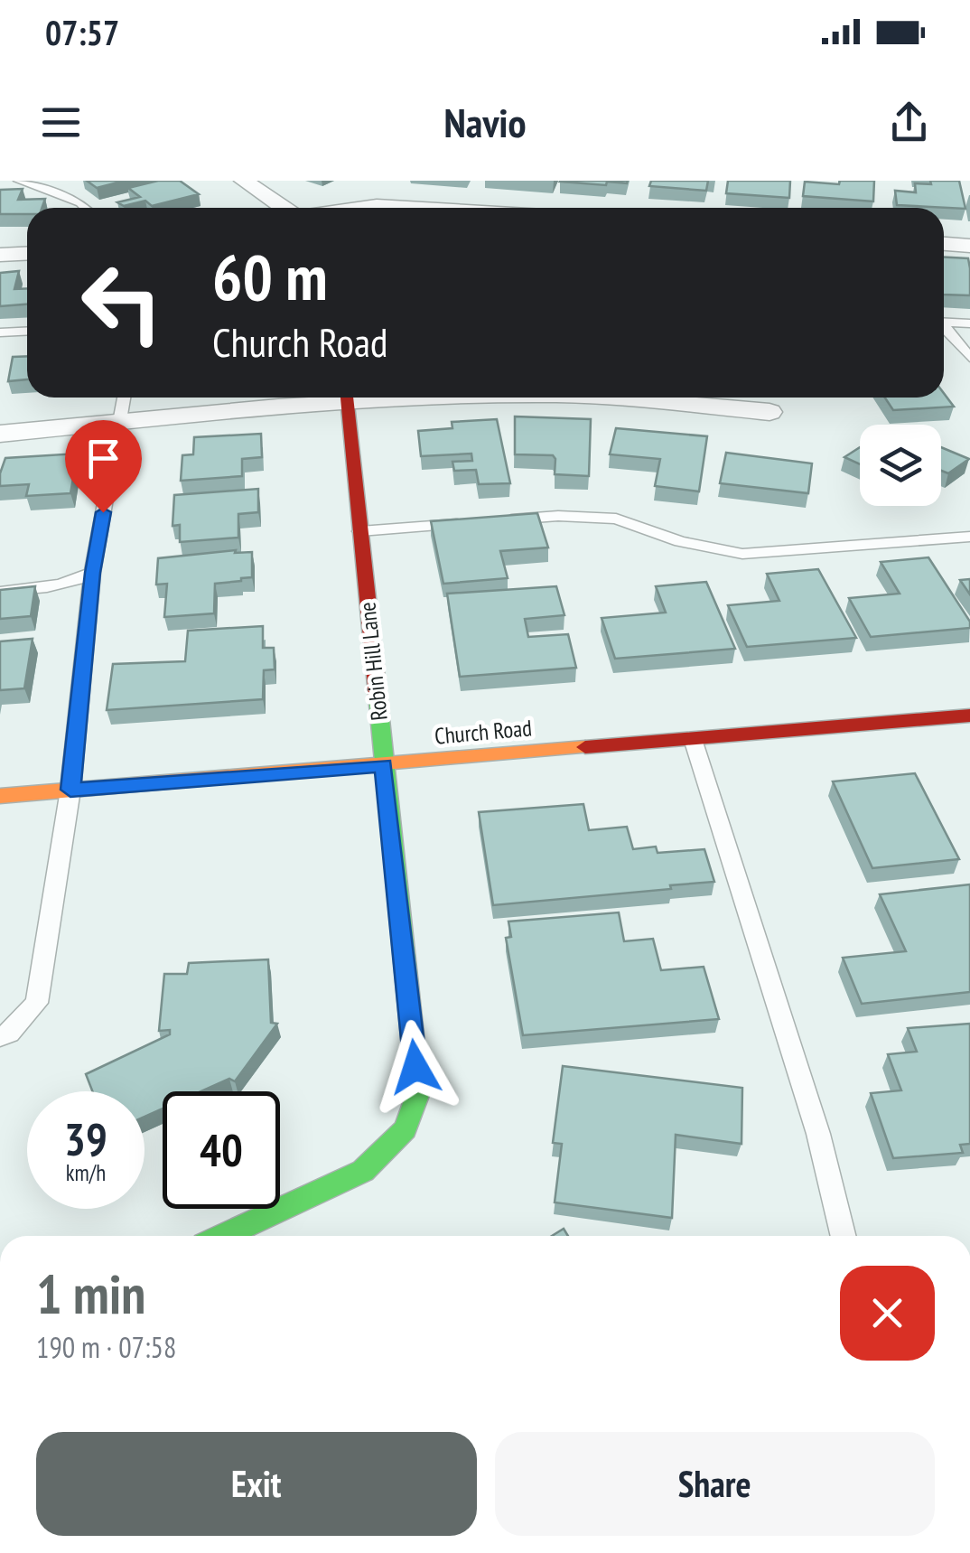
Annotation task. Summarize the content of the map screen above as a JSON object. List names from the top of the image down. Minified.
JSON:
{"streets":{"street":["Robin Hill Lane","Church Road"]},"crossings":[["Robin Hill Lane","Church Road"]],"page":{"status":"07:57","header":"Navio","turn":["60 m","Church Road"],"speed":"39 km/h","limit":"40","heading":["1 min","190 m · 07:58"],"buttons":["Exit","Share"]}}
